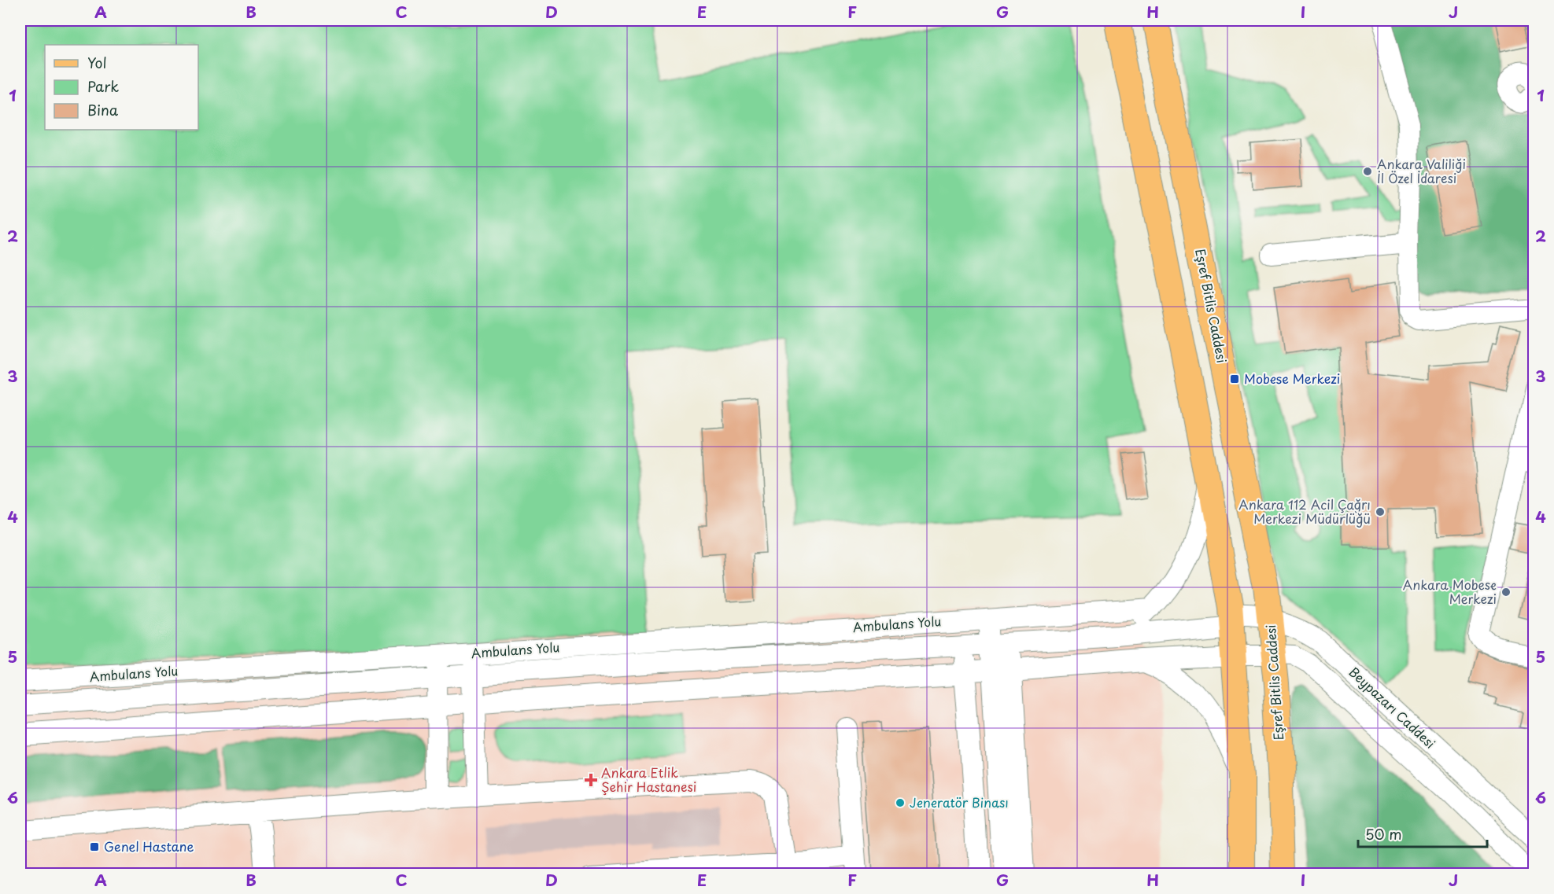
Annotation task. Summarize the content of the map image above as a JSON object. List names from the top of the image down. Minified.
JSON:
{"streets":{"main road":["Eşref Bitlis Caddesi"],"street":["Ambulans Yolu","Beypazarı Caddesi"]},"crossings":[["Eşref Bitlis Caddesi","Beypazarı Caddesi"]],"places":{"other":["Ankara Valiliği İl Özel İdaresi","Ankara 112 Acil Çağrı Merkezi Müdürlüğü","Ankara Mobese Merkezi","Jeneratör Binası"],"transit":["Mobese Merkezi","Genel Hastane"],"health":["Ankara Etlik Şehir Hastanesi"]},"legend":["Yol","Park","Bina"],"scale_bar":"50 m","grid":{"columns":["A","B","C","D","E","F","G","H","I","J"],"rows":["1","2","3","4","5","6"]}}
